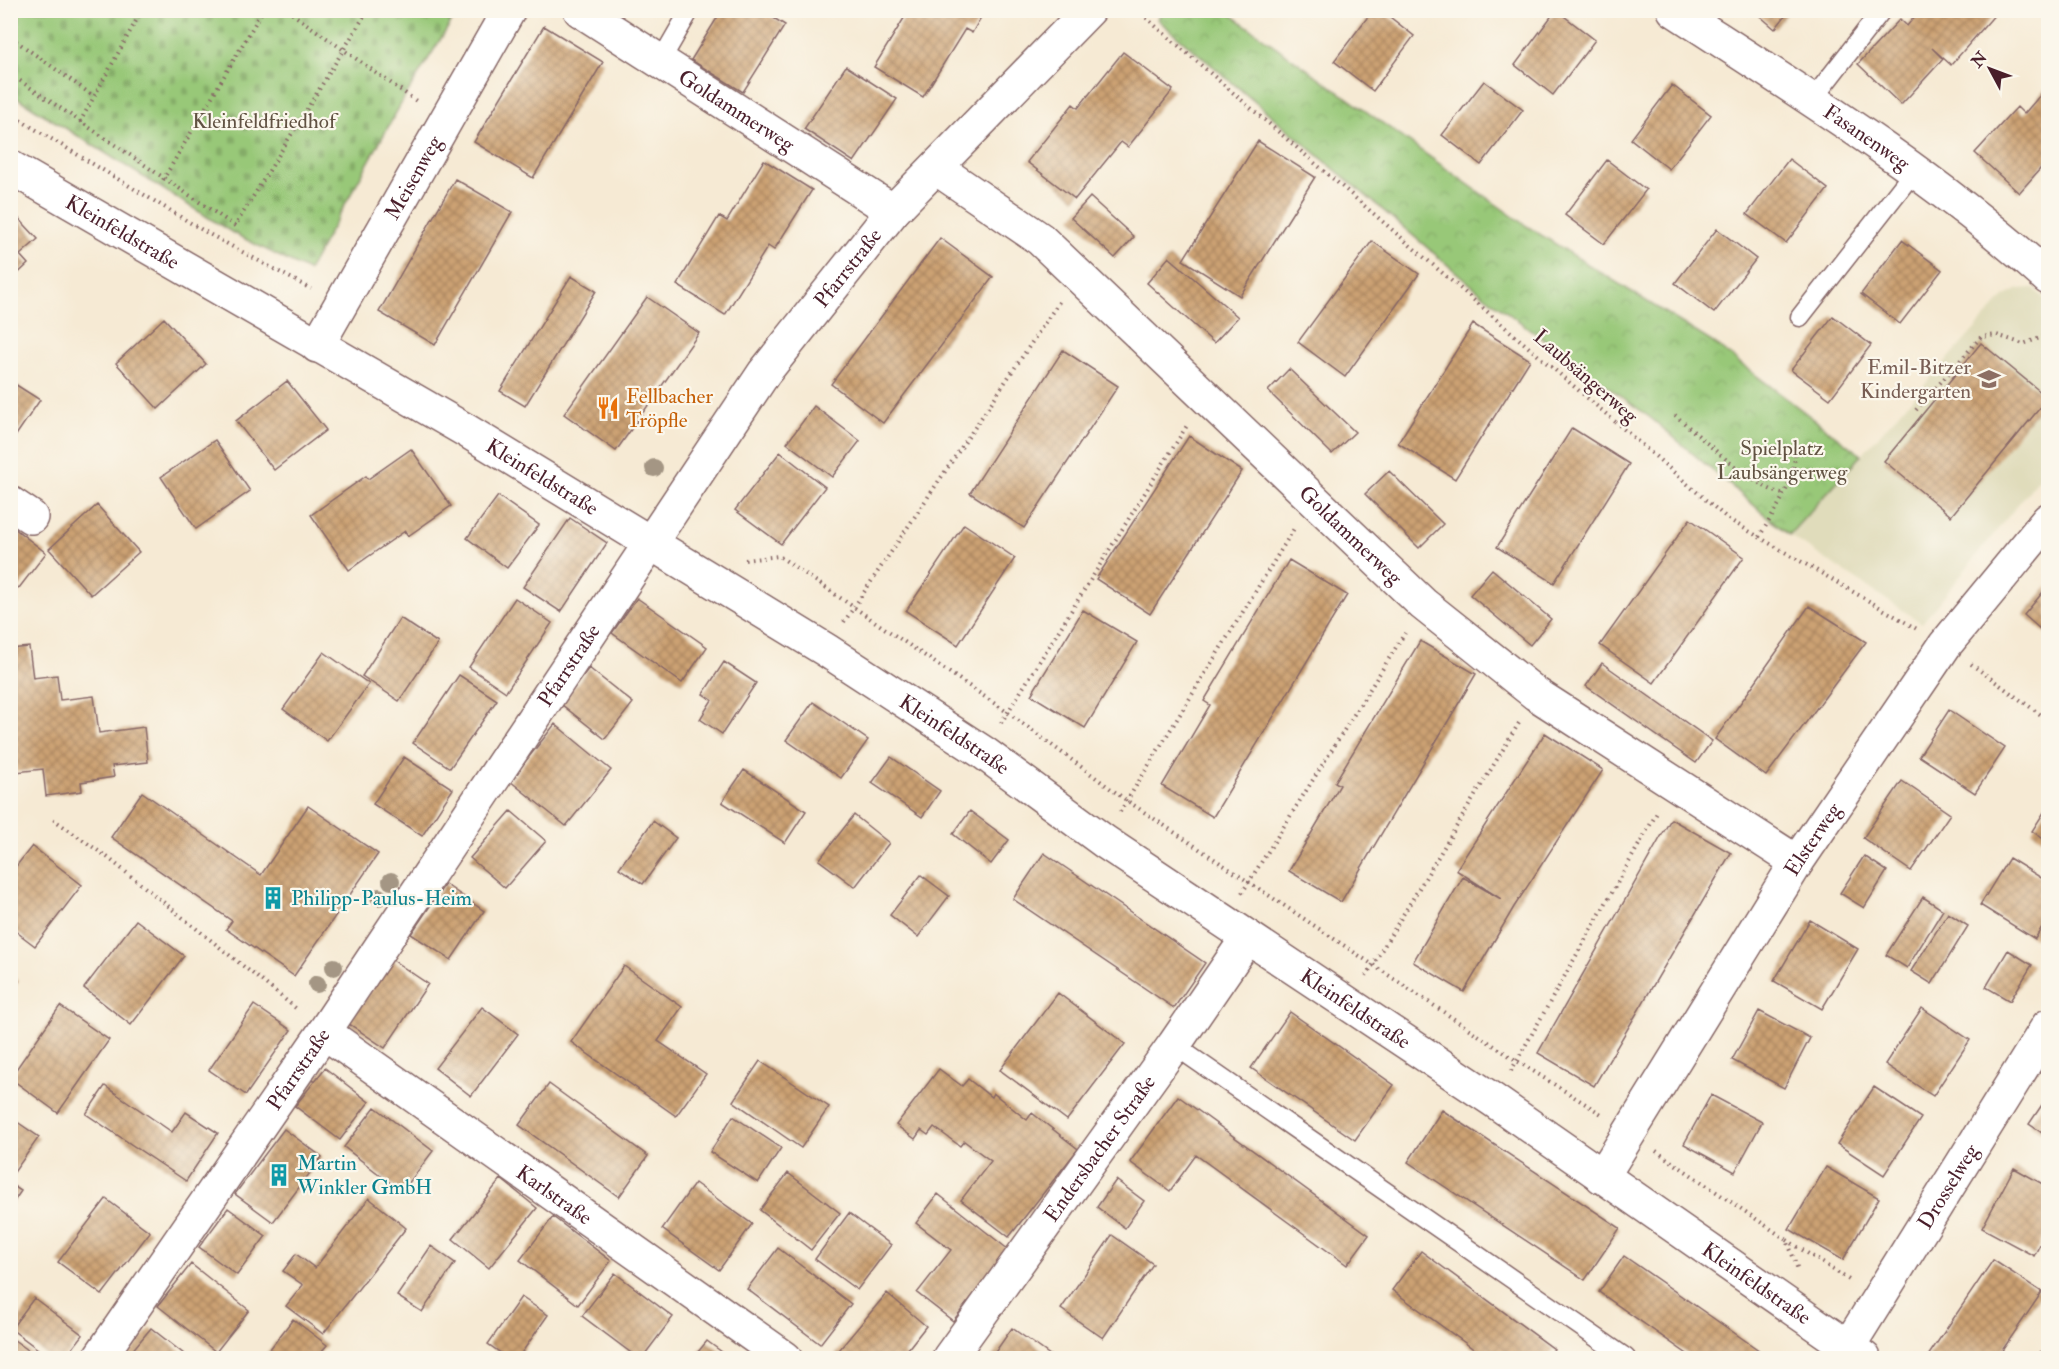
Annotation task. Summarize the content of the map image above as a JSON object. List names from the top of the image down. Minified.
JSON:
{"streets":{"street":["Goldammerweg","Fasanenweg","Meisenweg","Kleinfeldstraße","Pfarrstraße","Elsterweg","Endersbacher Straße","Drosselweg","Karlstraße"],"path":["Laubsängerweg"]},"crossings":[["Goldammerweg","Pfarrstraße"],["Goldammerweg","Elsterweg"],["Meisenweg","Kleinfeldstraße"],["Kleinfeldstraße","Pfarrstraße"],["Kleinfeldstraße","Elsterweg"],["Kleinfeldstraße","Endersbacher Straße"],["Kleinfeldstraße","Drosselweg"],["Pfarrstraße","Karlstraße"],["Laubsängerweg","Elsterweg"]],"parks":["Kleinfeldfriedhof","Spielplatz Laubsängerweg"],"places":{"school or university":["Emil-Bitzer Kindergarten"],"restaurant":["Fellbacher Tröpfle"],"building":["Philipp-Paulus-Heim","Martin Winkler GmbH"]},"north":"top left"}
